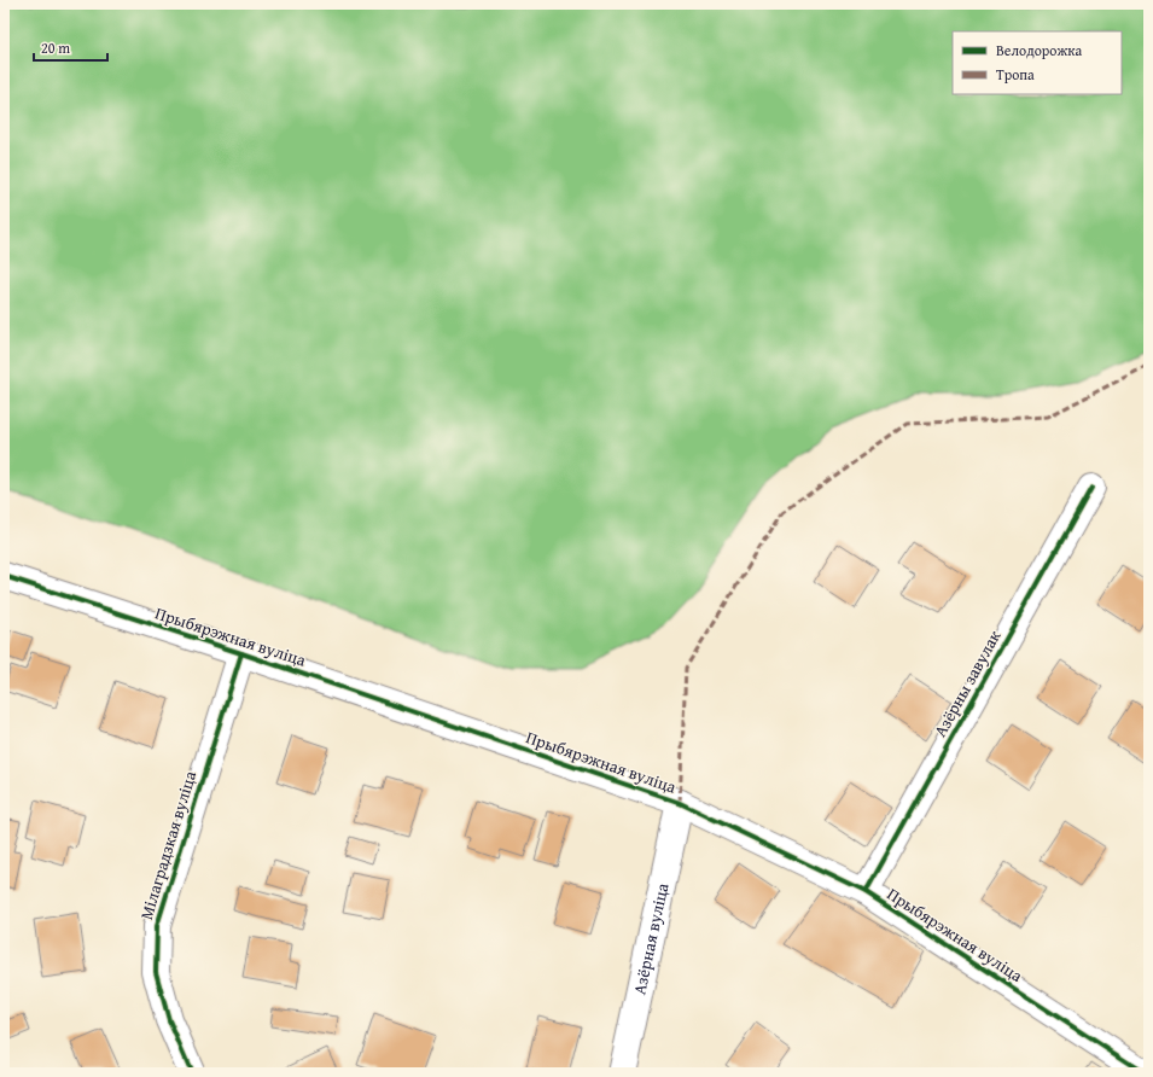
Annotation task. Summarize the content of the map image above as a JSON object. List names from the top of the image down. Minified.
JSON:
{"streets":{"street":["Прыбярэжная вуліца","Азёрны завулак","Мілаградзкая вуліца","Азёрная вуліца"]},"crossings":[["Прыбярэжная вуліца","Азёрны завулак"],["Прыбярэжная вуліца","Мілаградзкая вуліца"],["Прыбярэжная вуліца","Азёрная вуліца"]],"legend":["Велодорожка","Тропа"],"scale_bar":"20 m"}
